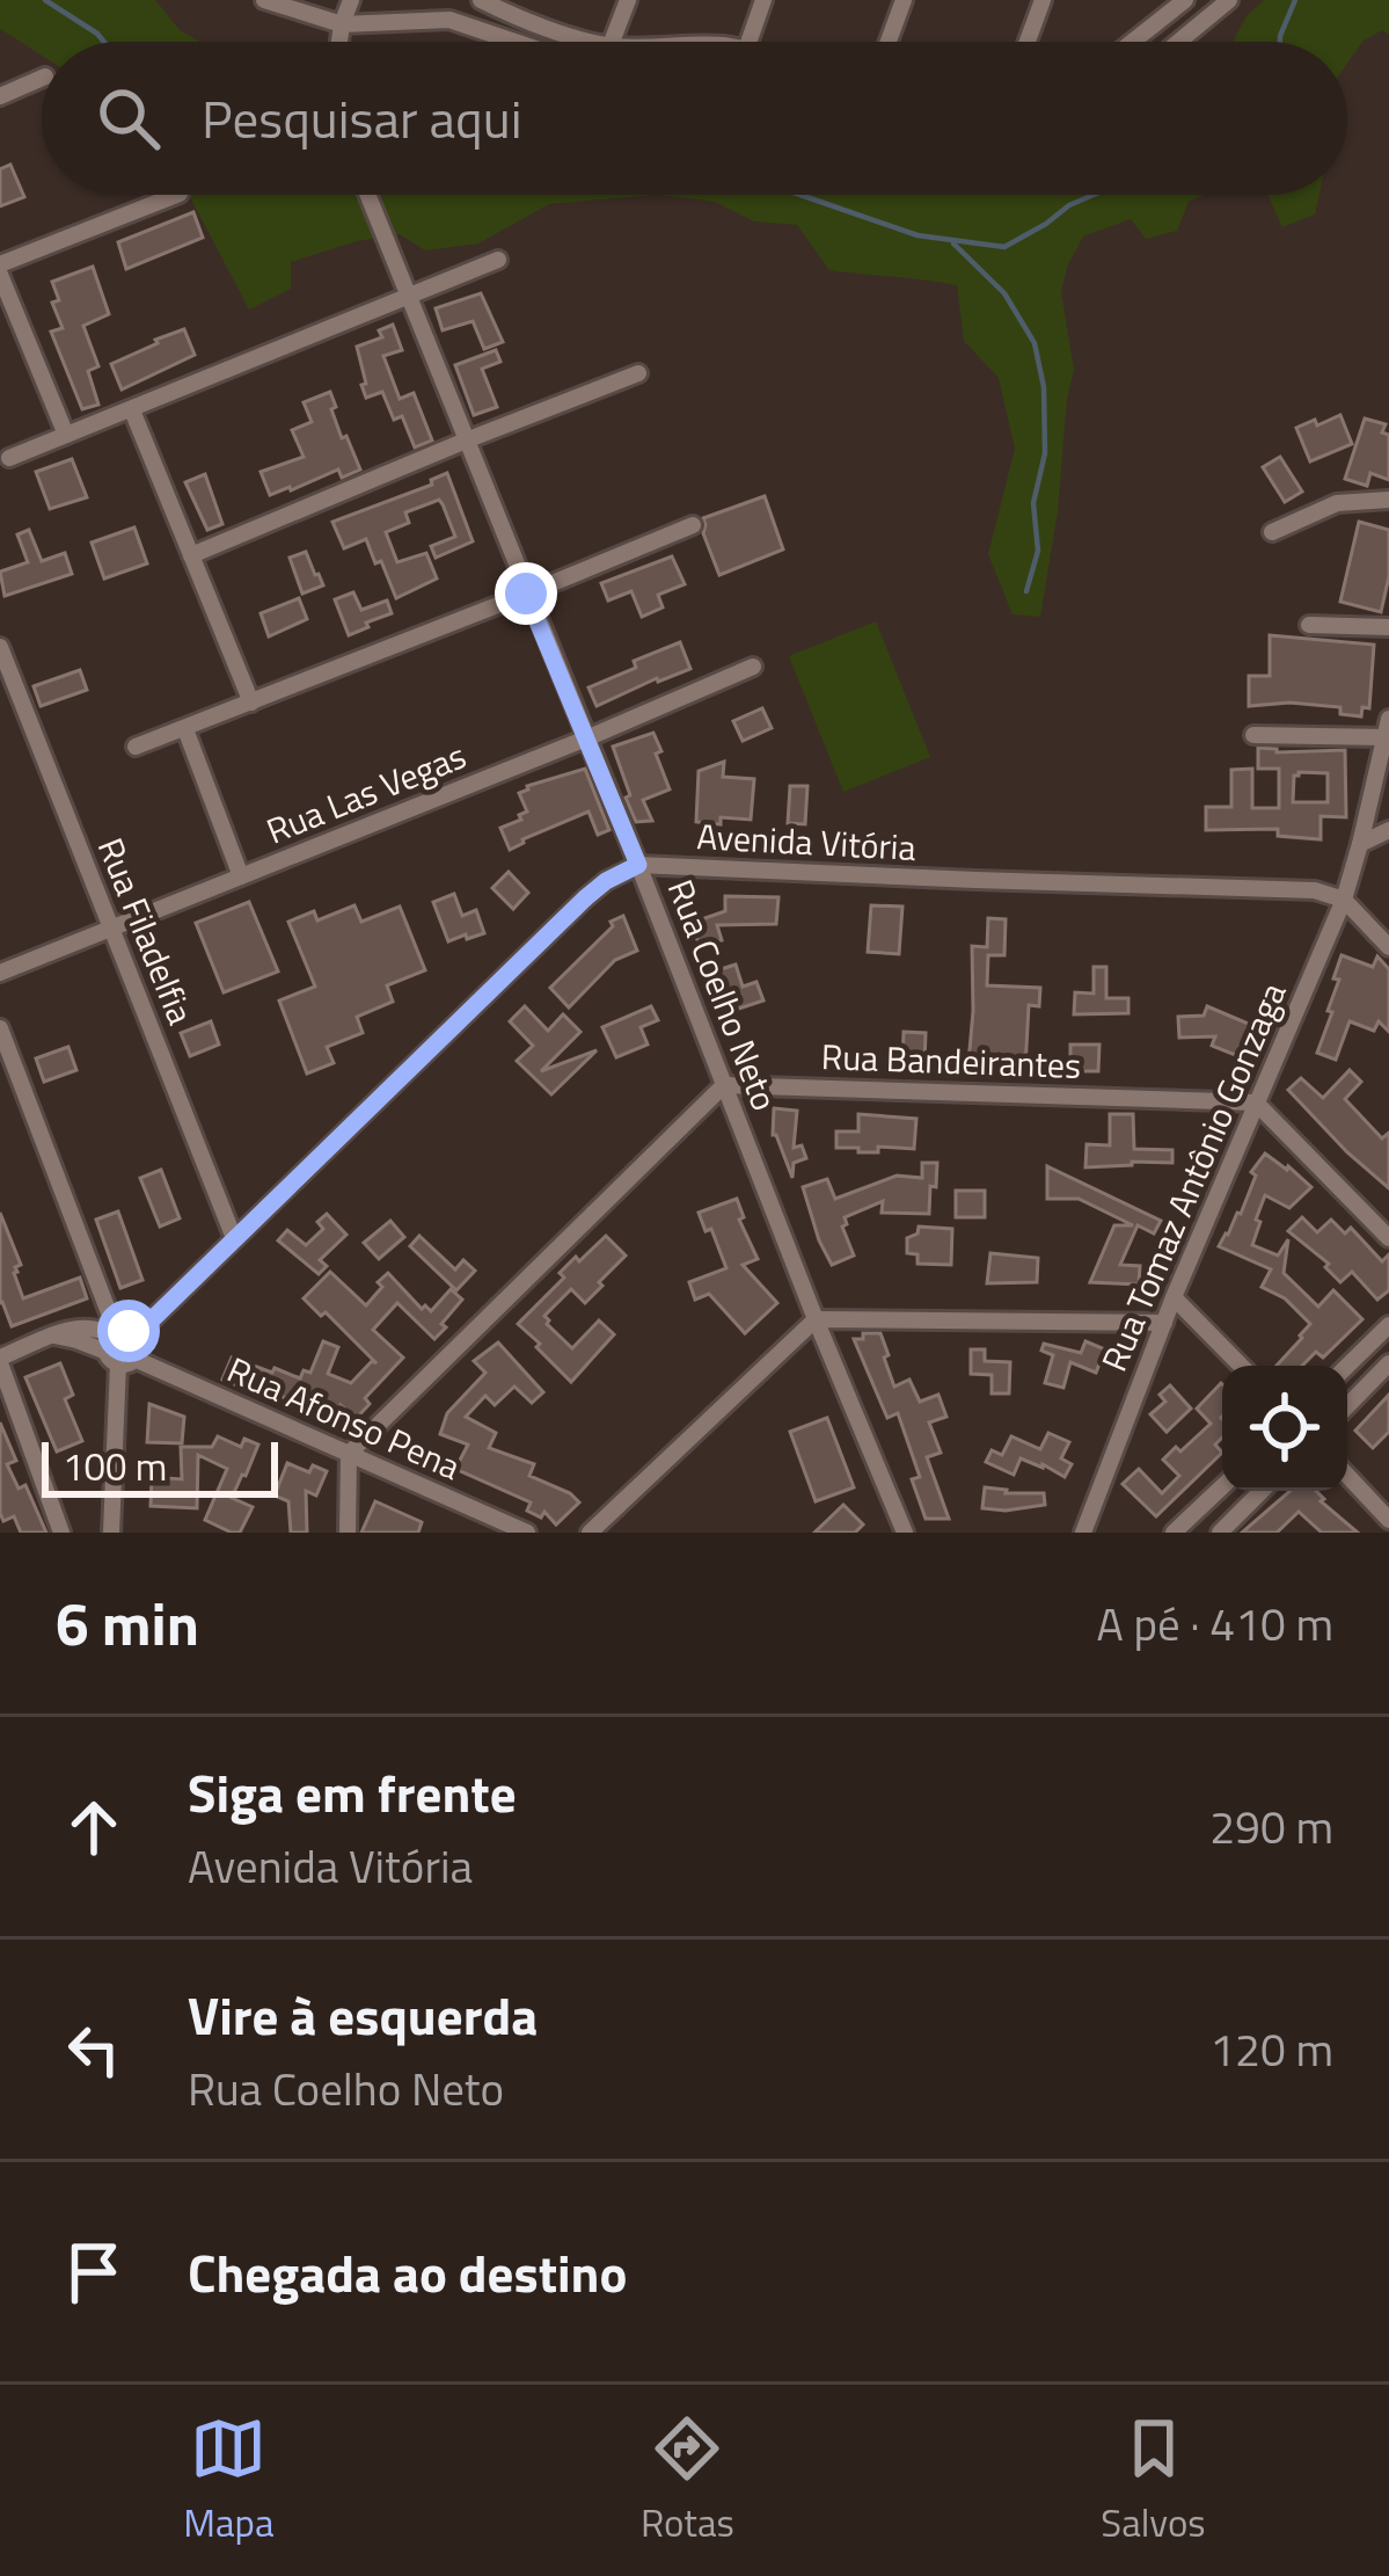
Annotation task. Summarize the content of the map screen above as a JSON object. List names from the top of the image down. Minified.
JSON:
{"streets":{"street":["Rua Las Vegas","Avenida Vitória","Rua Filadelfia","Rua Coelho Neto","Rua Bandeirantes","Rua Tomaz Antônio Gonzaga","Rua Afonso Pena"]},"crossings":[["Rua Las Vegas","Rua Filadelfia"],["Rua Las Vegas","Rua Coelho Neto"],["Avenida Vitória","Rua Coelho Neto"],["Avenida Vitória","Rua Tomaz Antônio Gonzaga"],["Rua Coelho Neto","Rua Bandeirantes"],["Rua Bandeirantes","Rua Tomaz Antônio Gonzaga"]],"scale_bar":"100 m","page":{"search":"Pesquisar aqui","scale":"100 m","heading":["6 min","A pé · 410 m"],"list":[["Siga em frente","Avenida Vitória","290 m"],["Vire à esquerda","Rua Coelho Neto","120 m"],"Chegada ao destino"],"nav":["Mapa","Rotas","Salvos"]}}
